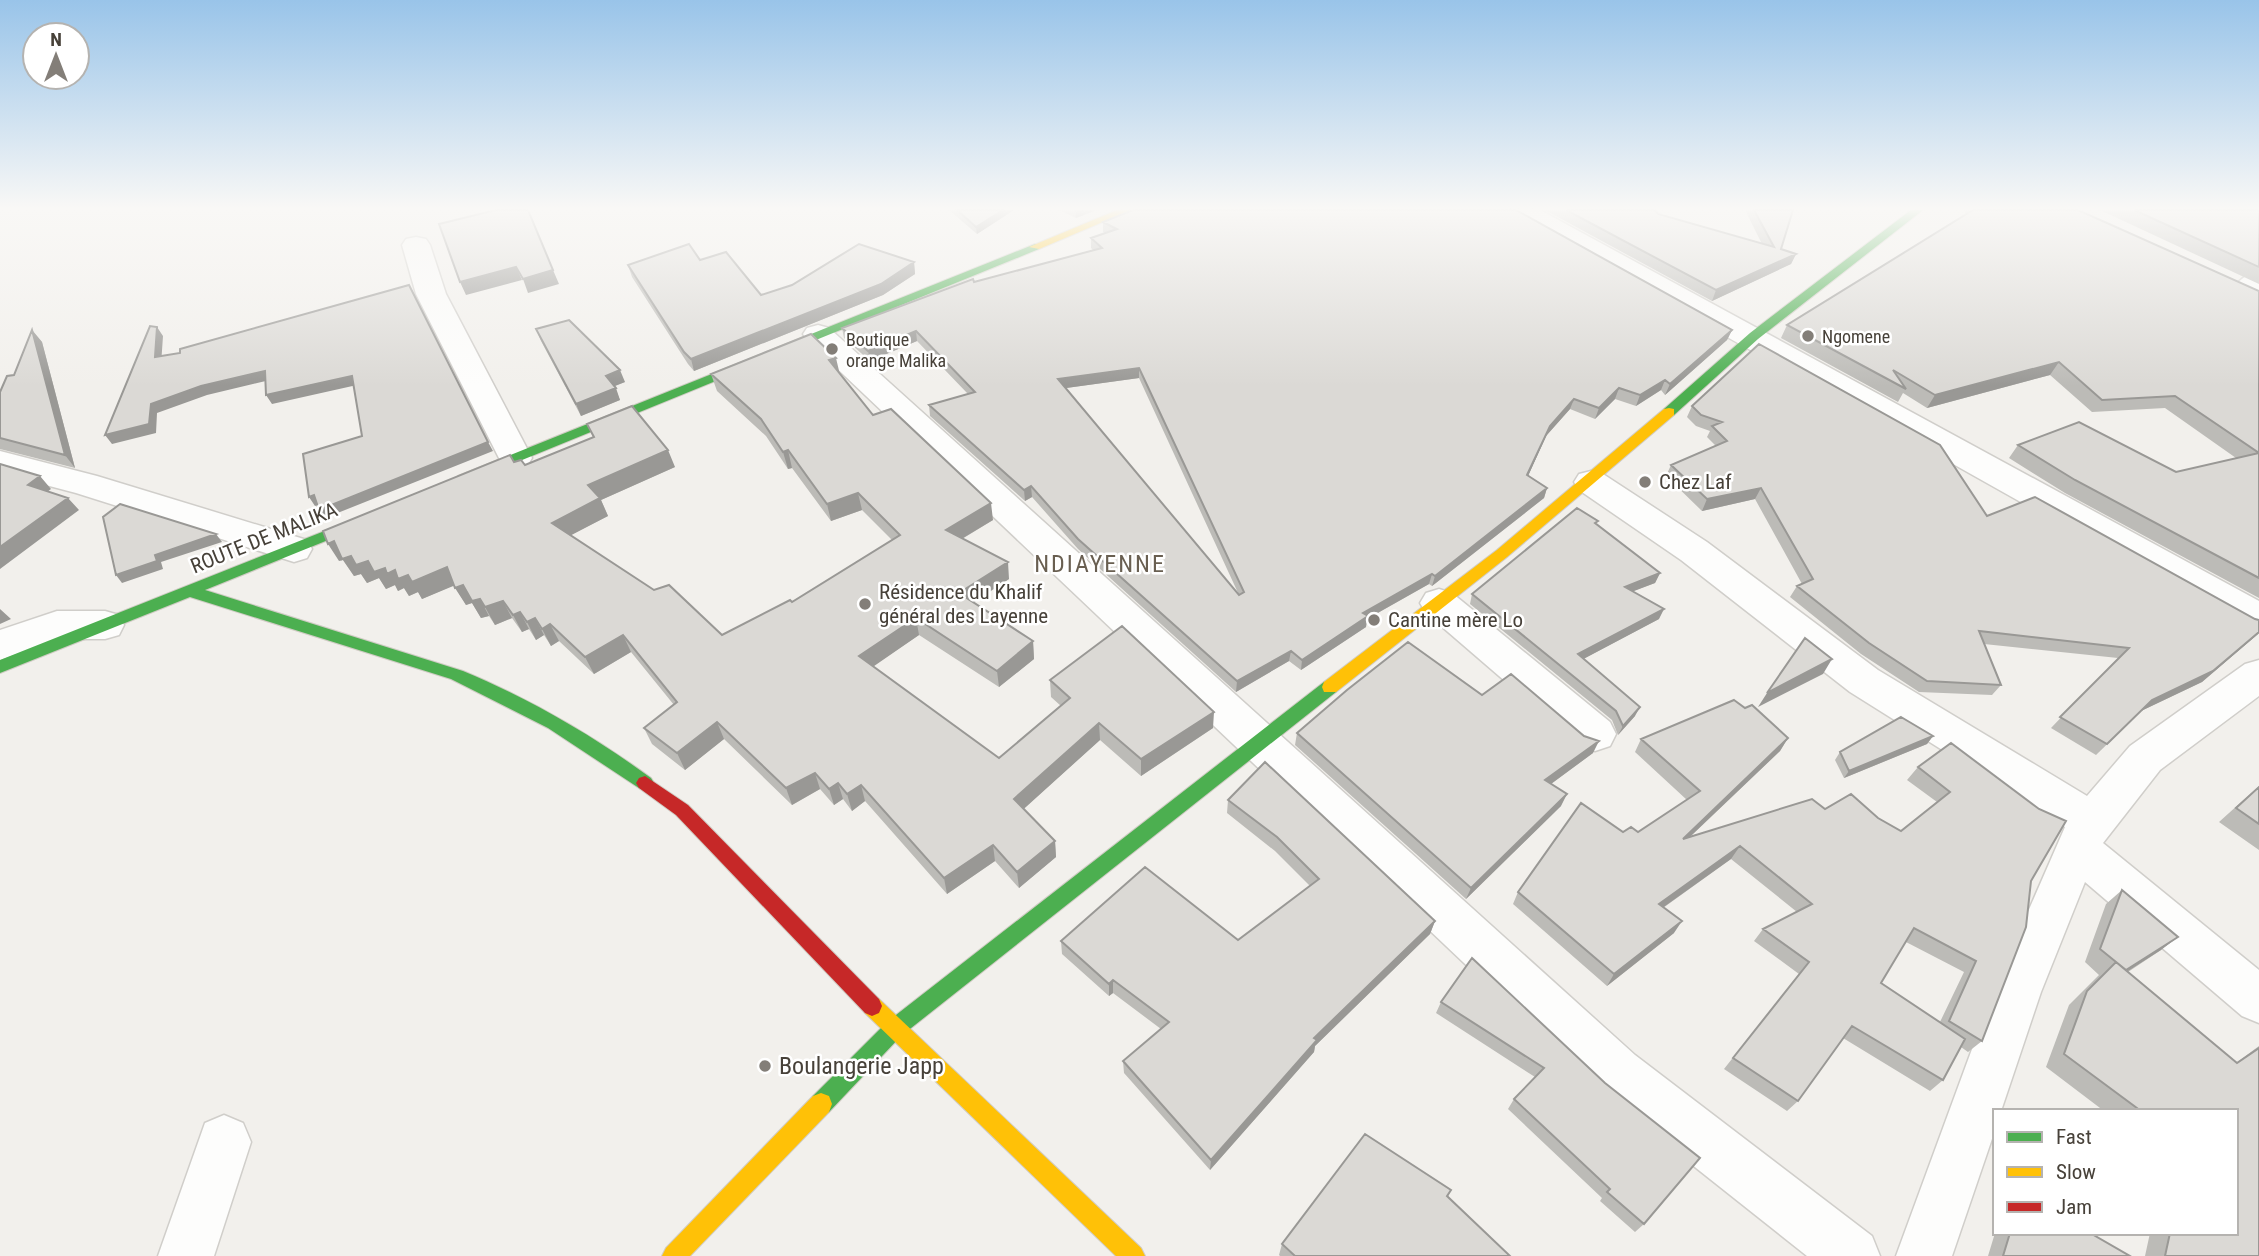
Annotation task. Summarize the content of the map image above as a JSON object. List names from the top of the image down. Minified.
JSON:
{"streets":{"street":["ROUTE DE MALIKA"]},"districts":["NDIAYENNE"],"places":["Ngomene","Boutique orange Malika","Chez Laf","Résidence du Khalif général des Layenne","Cantine mère Lo","Boulangerie Japp"],"legend":["Fast","Slow","Jam"],"north":"top"}
